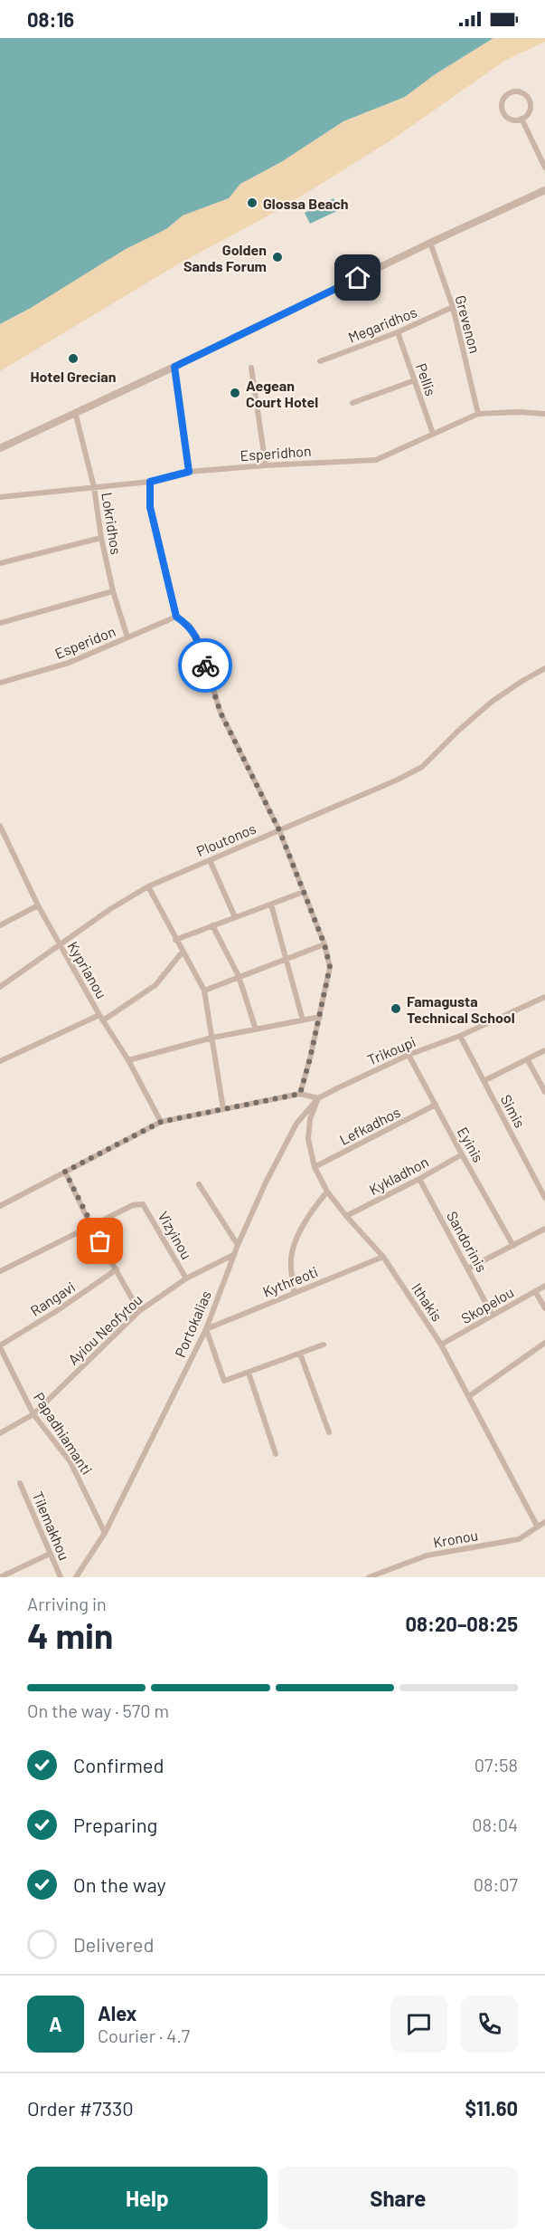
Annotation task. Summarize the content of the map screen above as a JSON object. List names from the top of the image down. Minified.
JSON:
{"streets":{"street":["Megaridhos","Grevenon","Pellis","Esperidhon","Lokridhos","Esperidon","Ploutonos","Kyprianou","Trikoupi","Simis","Lefkadhos","Eyinis","Kykladhon","Vizyinou","Sandorinis","Kythreoti","Rangavi","Ithakis","Skopelou","Portokalias","Ayiou Neofytou","Papadhiamanti","Tilemakhou","Kronou"]},"crossings":[["Megaridhos","Grevenon"],["Megaridhos","Pellis"],["Grevenon","Esperidhon"],["Pellis","Esperidhon"],["Esperidhon","Lokridhos"],["Lokridhos","Esperidon"],["Ploutonos","Kyprianou"],["Trikoupi","Simis"],["Trikoupi","Eyinis"],["Trikoupi","Portokalias"],["Lefkadhos","Eyinis"],["Lefkadhos","Ithakis"],["Eyinis","Kykladhon"],["Kykladhon","Sandorinis"],["Kykladhon","Ithakis"],["Vizyinou","Ayiou Neofytou"],["Sandorinis","Skopelou"],["Kythreoti","Ithakis"],["Kythreoti","Portokalias"],["Rangavi","Papadhiamanti"],["Ithakis","Skopelou"],["Ithakis","Portokalias"],["Ithakis","Kronou"],["Portokalias","Ayiou Neofytou"],["Portokalias","Papadhiamanti"],["Ayiou Neofytou","Papadhiamanti"]],"places":["Glossa Beach","Golden Sands Forum","Hotel Grecian","Aegean Court Hotel","Famagusta Technical School"],"page":{"status":"08:16","heading":["4 min","Arriving in","08:20–08:25"],"panel":["Alex","Courier · 4.7","Order #7330","$11.60"],"bar":"On the way · 570 m","list":[["Confirmed","07:58"],["Preparing","08:04"],["On the way","08:07"],"Delivered"],"round":"A","buttons":["Help","Share"]}}
